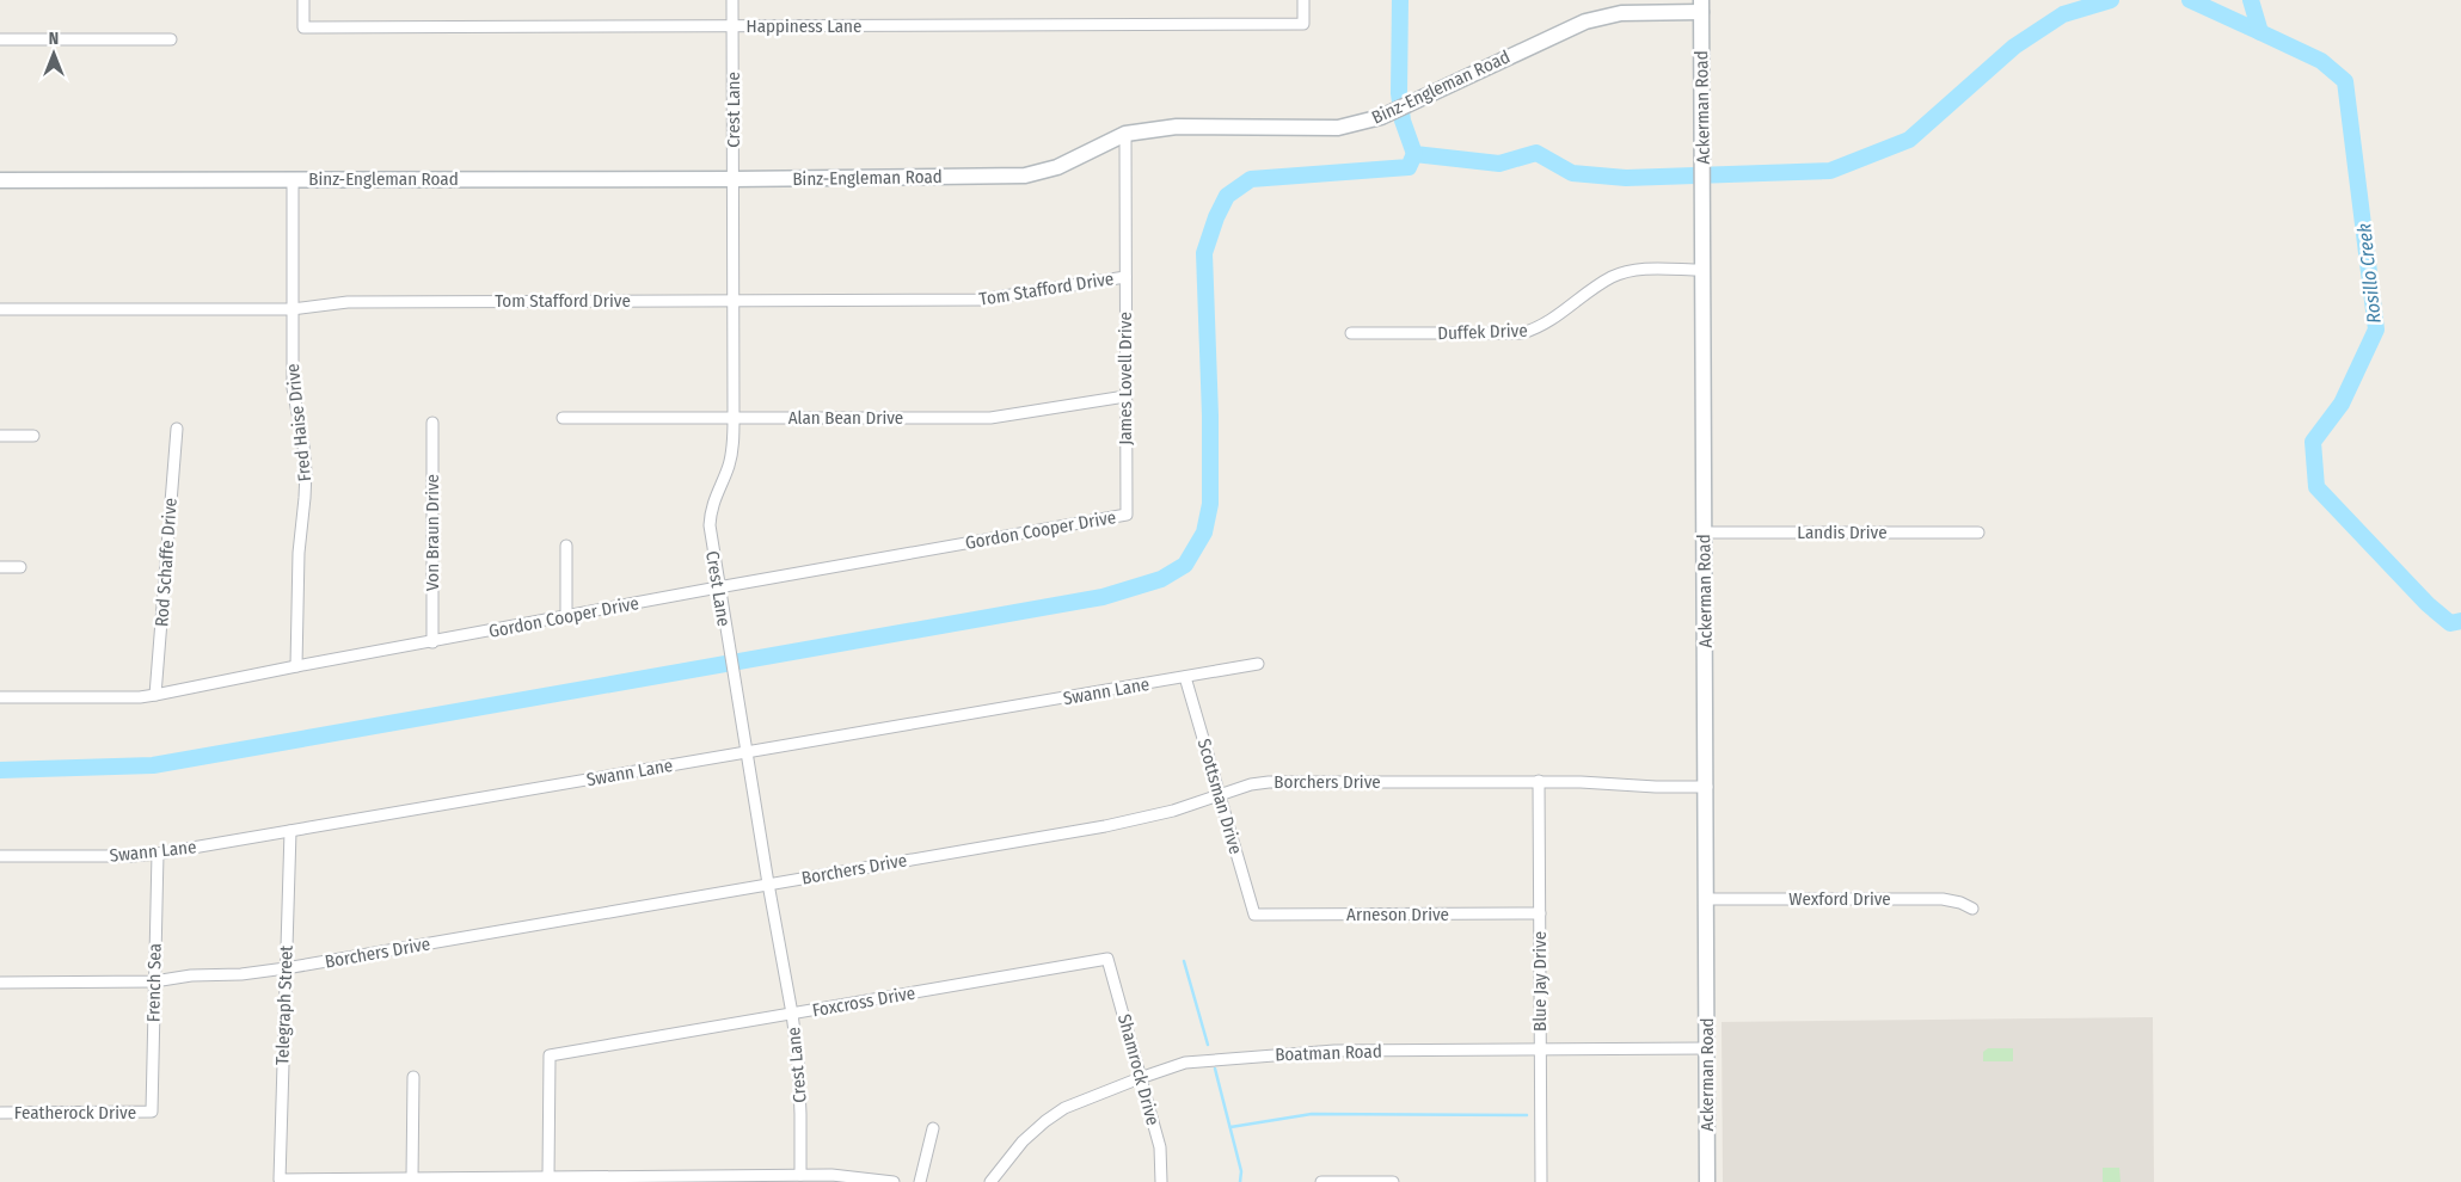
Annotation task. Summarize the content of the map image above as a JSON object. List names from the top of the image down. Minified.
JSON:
{"streets":{"street":["Happiness Lane","Binz-Engleman Road","Ackerman Road","Crest Lane","Tom Stafford Drive","Duffek Drive","James Lovell Drive","Alan Bean Drive","Fred Haise Drive","Gordon Cooper Drive","Von Braun Drive","Landis Drive","Rod Schaffe Drive","Swann Lane","Borchers Drive","Scottsman Drive","Wexford Drive","Arneson Drive","Blue Jay Drive","French Sea","Foxcross Drive","Telegraph Street","Boatman Road","Shamrock Drive","Featherock Drive"]},"crossings":[["Happiness Lane","Crest Lane"],["Binz-Engleman Road","Ackerman Road"],["Binz-Engleman Road","Crest Lane"],["Binz-Engleman Road","James Lovell Drive"],["Binz-Engleman Road","Fred Haise Drive"],["Ackerman Road","Duffek Drive"],["Ackerman Road","Landis Drive"],["Ackerman Road","Borchers Drive"],["Ackerman Road","Wexford Drive"],["Ackerman Road","Boatman Road"],["Crest Lane","Tom Stafford Drive"],["Crest Lane","Alan Bean Drive"],["Crest Lane","Gordon Cooper Drive"],["Crest Lane","Swann Lane"],["Crest Lane","Borchers Drive"],["Crest Lane","Foxcross Drive"],["Tom Stafford Drive","James Lovell Drive"],["Tom Stafford Drive","Fred Haise Drive"],["James Lovell Drive","Alan Bean Drive"],["James Lovell Drive","Gordon Cooper Drive"],["Fred Haise Drive","Gordon Cooper Drive"],["Gordon Cooper Drive","Von Braun Drive"],["Gordon Cooper Drive","Rod Schaffe Drive"],["Swann Lane","Scottsman Drive"],["Swann Lane","French Sea"],["Swann Lane","Telegraph Street"],["Borchers Drive","Scottsman Drive"],["Borchers Drive","Blue Jay Drive"],["Borchers Drive","French Sea"],["Borchers Drive","Telegraph Street"],["Scottsman Drive","Arneson Drive"],["Arneson Drive","Blue Jay Drive"],["Blue Jay Drive","Boatman Road"],["French Sea","Featherock Drive"],["Foxcross Drive","Shamrock Drive"],["Boatman Road","Shamrock Drive"]],"water":["Rosillo Creek"],"north":"top"}
